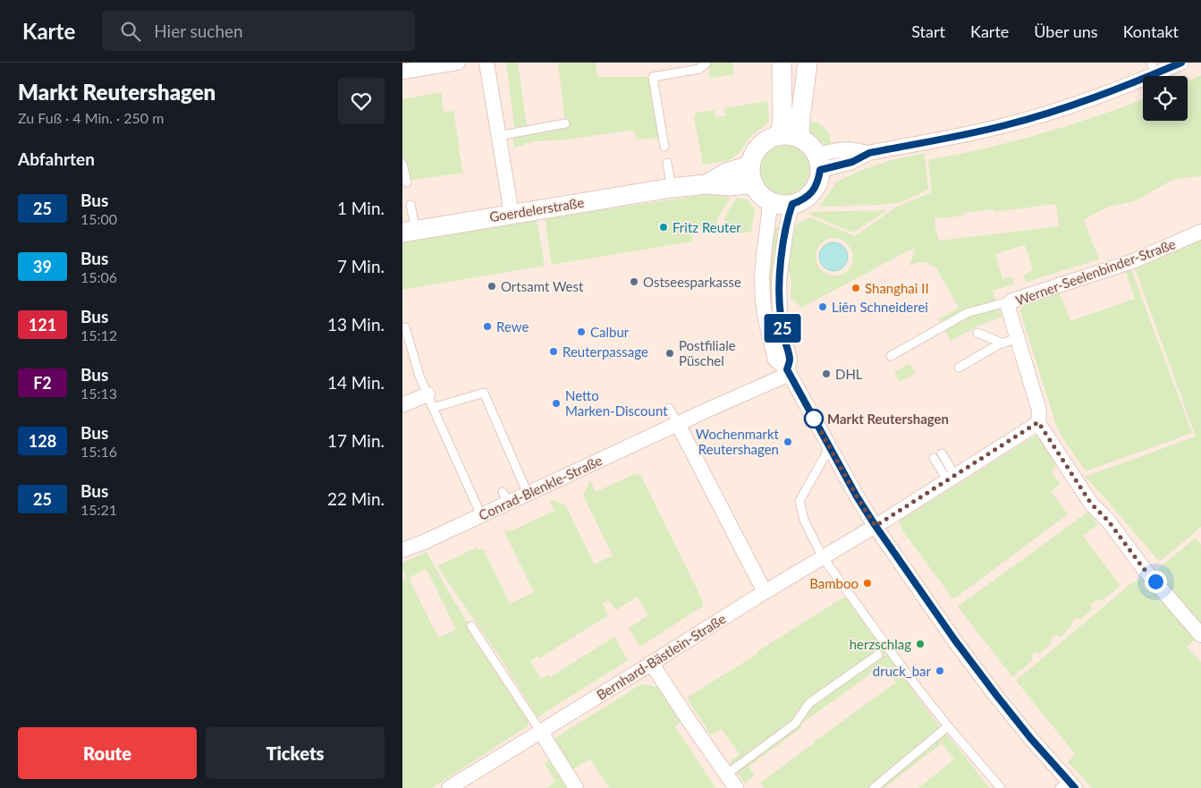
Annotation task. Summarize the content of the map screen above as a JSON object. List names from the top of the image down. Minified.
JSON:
{"streets":{"street":["Goerdelerstraße","Werner-Seelenbinder-Straße","Conrad-Blenkle-Straße","Bernhard-Bästlein-Straße"]},"places":["Fritz Reuter","Ostseesparkasse","Ortsamt West","Shanghai II","Liên Schneiderei","Rewe","Calbur","Reuterpassage","Postfiliale Püschel","DHL","Netto Marken-Discount","Markt Reutershagen","Wochenmarkt Reutershagen","Bamboo","herzschlag","druck_bar"],"lines":["bus line 25"],"page":{"header":"Karte","search":"Hier suchen","nav":["Start","Karte","Über uns","Kontakt"],"heading":[["Markt Reutershagen","Zu Fuß · 4 Min. · 250 m"],"Abfahrten"],"on_map":"25","list":[{"mark":"25","name":"Bus","note":"15:00","value":"1 Min."},{"mark":"39","name":"Bus","note":"15:06","value":"7 Min."},{"mark":"121","name":"Bus","note":"15:12","value":"13 Min."},{"mark":"F2","name":"Bus","note":"15:13","value":"14 Min."},{"mark":"128","name":"Bus","note":"15:16","value":"17 Min."},{"mark":"25","name":"Bus","note":"15:21","value":"22 Min."}],"buttons":["Route","Tickets"]}}
